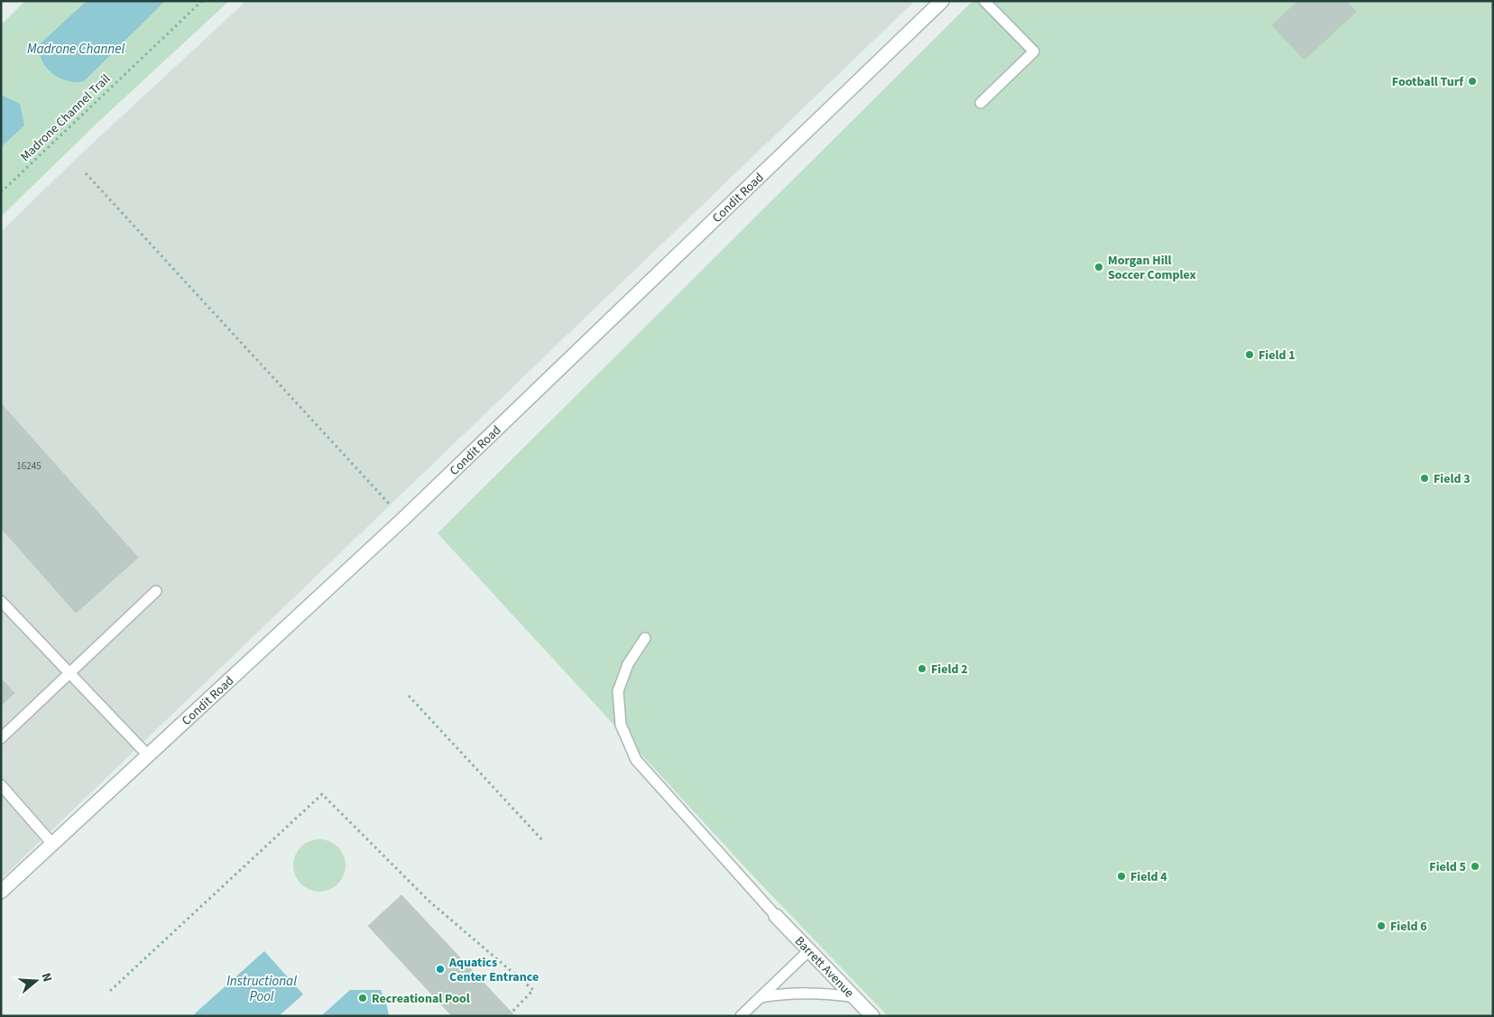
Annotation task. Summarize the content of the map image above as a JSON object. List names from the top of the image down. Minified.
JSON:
{"streets":{"street":["Condit Road","Barrett Avenue"],"path":["Madrone Channel Trail"]},"water":["Madrone Channel","Instructional Pool"],"places":["Football Turf","Morgan Hill Soccer Complex","Field 1","Field 3","Field 2","Field 5","Field 4","Field 6","Aquatics Center Entrance","Recreational Pool"],"house_numbers":["16245"],"north":"right"}
